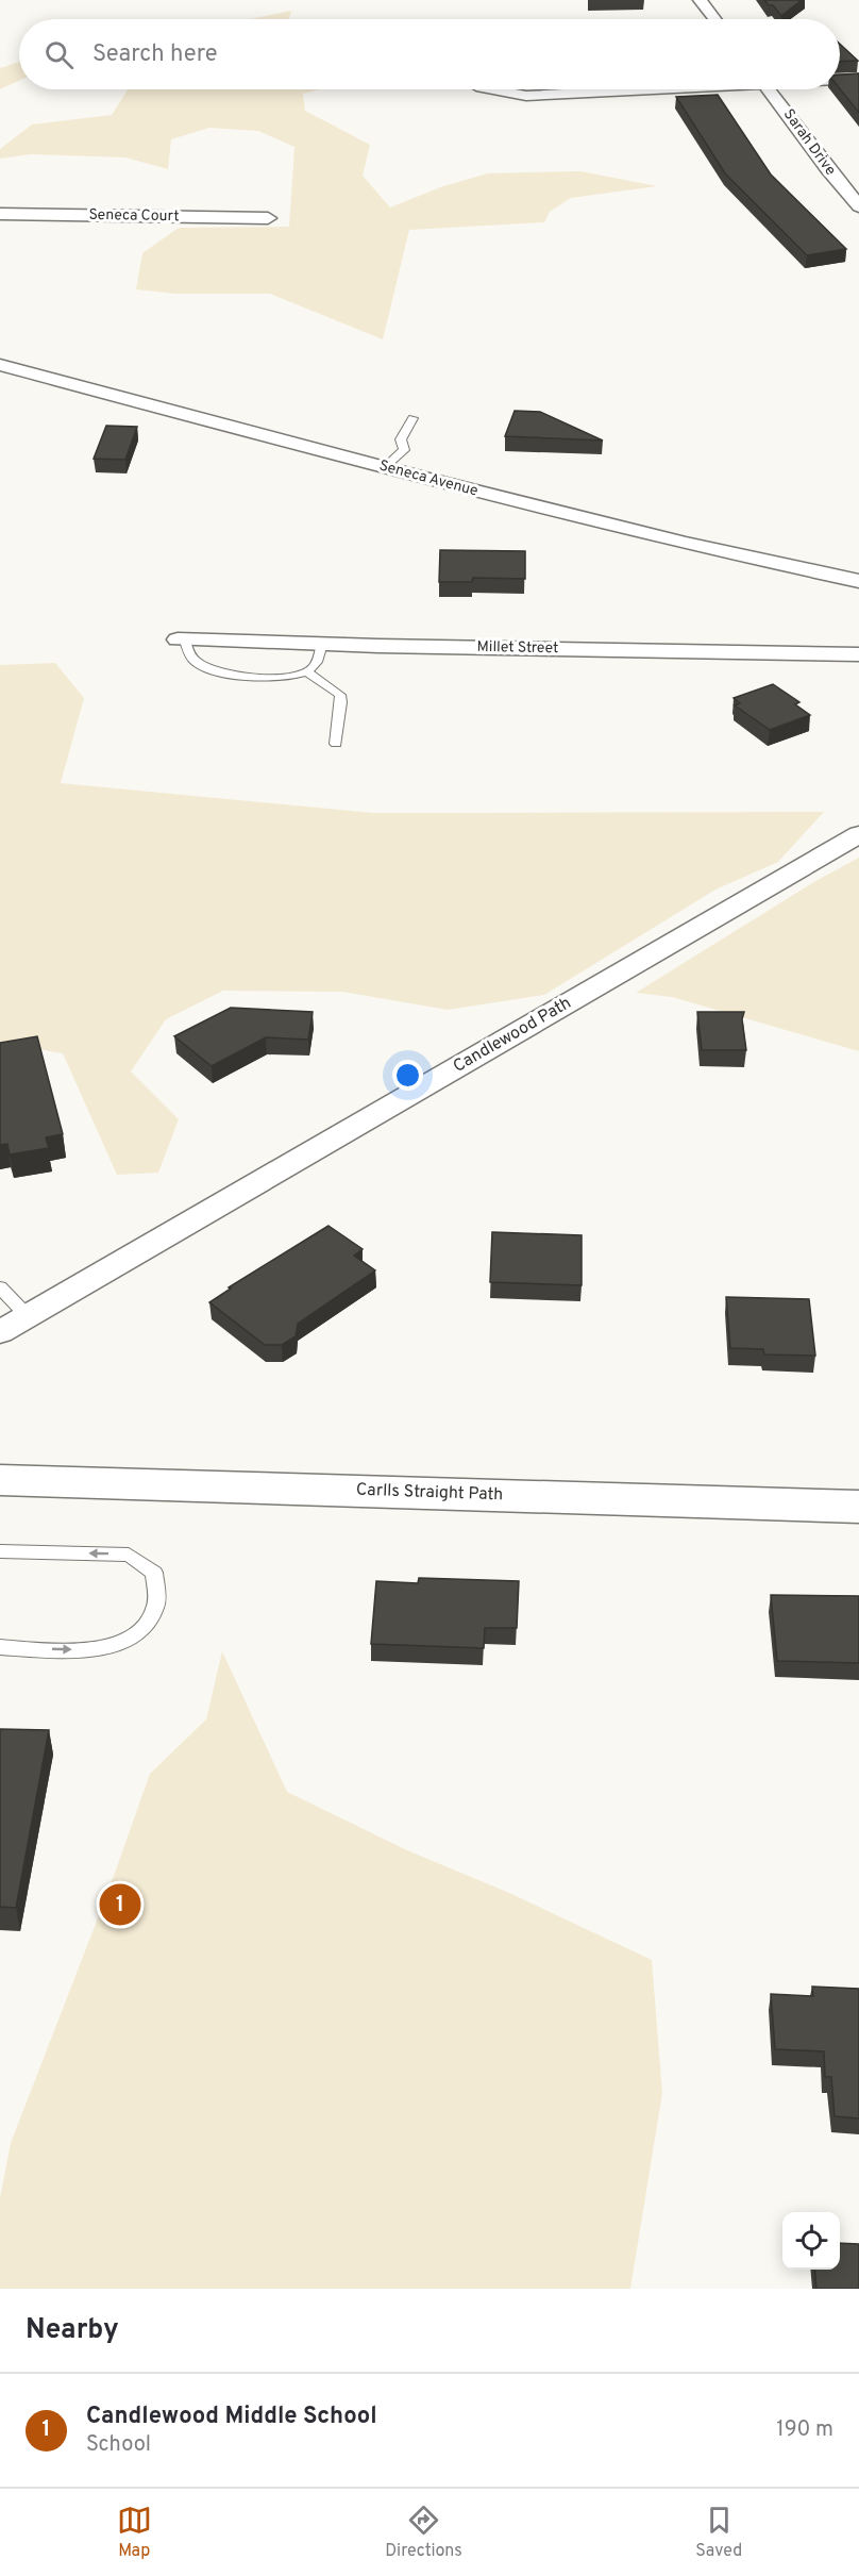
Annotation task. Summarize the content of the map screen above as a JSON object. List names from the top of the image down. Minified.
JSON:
{"streets":{"street":["Sarah Drive","Seneca Court","Seneca Avenue","Millet Street","Candlewood Path","Carlls Straight Path"]},"page":{"search":"Search here","pins":"1","heading":"Nearby","list":[{"mark":"1","name":"Candlewood Middle School","note":"School","value":"190 m"}],"nav":["Map","Directions","Saved"]}}
